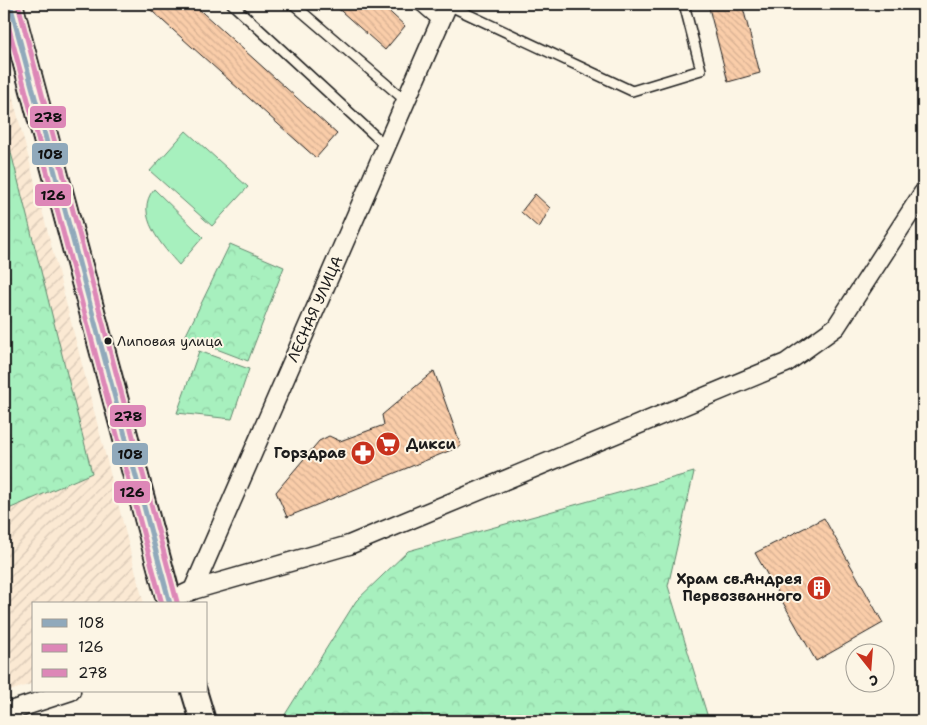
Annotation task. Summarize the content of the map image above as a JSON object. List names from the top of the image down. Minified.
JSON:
{"streets":{"street":["ЛЕСНАЯ УЛИЦА"]},"places":{"other":["Липовая улица"],"supermarket":["Дикси"],"pharmacy":["Горздрав"],"building":["Храм св.Андрея Первозванного"]},"lines":["transit line 108","transit line 278","transit line 126"],"legend":["108","126","278"],"north":"bottom"}
